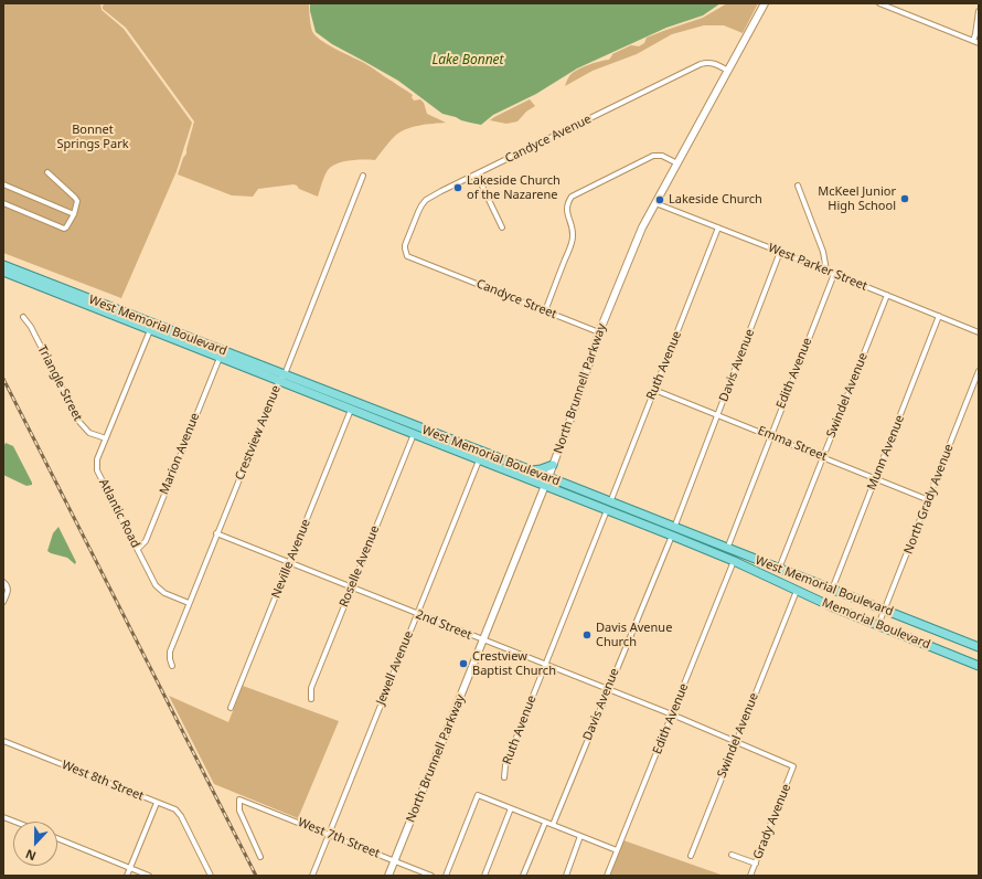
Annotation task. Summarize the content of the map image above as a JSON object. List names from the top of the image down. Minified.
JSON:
{"streets":{"main road":["West Memorial Boulevard","Memorial Boulevard"],"street":["Candyce Avenue","West Parker Street","Candyce Street","Ruth Avenue","Davis Avenue","Edith Avenue","Triangle Street","North Brunnell Parkway","Swindel Avenue","Crestview Avenue","Emma Street","Munn Avenue","Marion Avenue","North Grady Avenue","Atlantic Road","Neville Avenue","Roselle Avenue","2nd Street","Jewell Avenue","West 8th Street","Grady Avenue","West 7th Street"]},"crossings":[["Candyce Avenue","Candyce Street"],["Candyce Avenue","North Brunnell Parkway"],["West Parker Street","Ruth Avenue"],["West Parker Street","Davis Avenue"],["West Parker Street","Edith Avenue"],["West Parker Street","North Brunnell Parkway"],["West Parker Street","Swindel Avenue"],["West Parker Street","Munn Avenue"],["Candyce Street","North Brunnell Parkway"],["West Memorial Boulevard","Ruth Avenue"],["West Memorial Boulevard","Davis Avenue"],["West Memorial Boulevard","Edith Avenue"],["West Memorial Boulevard","North Brunnell Parkway"],["West Memorial Boulevard","Swindel Avenue"],["West Memorial Boulevard","Crestview Avenue"],["West Memorial Boulevard","Munn Avenue"],["West Memorial Boulevard","Marion Avenue"],["West Memorial Boulevard","North Grady Avenue"],["West Memorial Boulevard","Atlantic Road"],["West Memorial Boulevard","Neville Avenue"],["West Memorial Boulevard","Roselle Avenue"],["West Memorial Boulevard","Memorial Boulevard"],["West Memorial Boulevard","Jewell Avenue"],["Ruth Avenue","Emma Street"],["Ruth Avenue","2nd Street"],["Davis Avenue","Emma Street"],["Davis Avenue","2nd Street"],["Edith Avenue","Emma Street"],["Edith Avenue","Memorial Boulevard"],["Edith Avenue","2nd Street"],["Triangle Street","Atlantic Road"],["North Brunnell Parkway","2nd Street"],["North Brunnell Parkway","West 7th Street"],["Swindel Avenue","Emma Street"],["Swindel Avenue","Memorial Boulevard"],["Swindel Avenue","2nd Street"],["Crestview Avenue","Atlantic Road"],["Crestview Avenue","2nd Street"],["Emma Street","Munn Avenue"],["Emma Street","North Grady Avenue"],["Marion Avenue","Atlantic Road"],["North Grady Avenue","Memorial Boulevard"],["Neville Avenue","2nd Street"],["Roselle Avenue","2nd Street"],["2nd Street","Jewell Avenue"],["2nd Street","Grady Avenue"],["Jewell Avenue","West 7th Street"]],"water":["Lake Bonnet"],"parks":["Bonnet Springs Park"],"places":["Lakeside Church of the Nazarene","McKeel Junior High School","Lakeside Church","Davis Avenue Church","Crestview Baptist Church"],"north":"bottom"}
